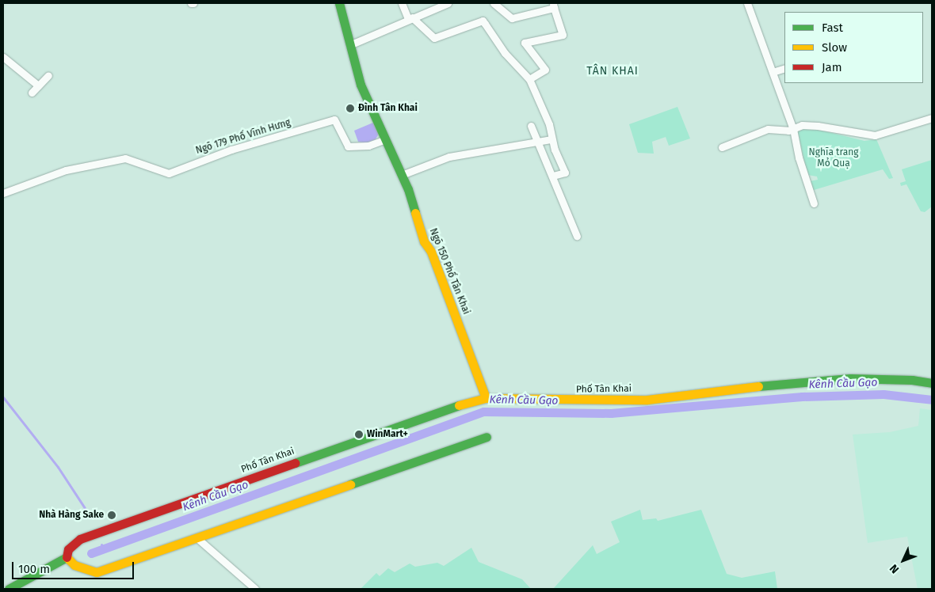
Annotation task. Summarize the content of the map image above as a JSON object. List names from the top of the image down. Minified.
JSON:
{"streets":{"street":["Ngõ 179 Phố Vĩnh Hưng","Ngõ 150 Phố Tân Khai","Phố Tân Khai"]},"crossings":[["Ngõ 150 Phố Tân Khai","Phố Tân Khai"]],"districts":["TÂN KHAI"],"water":["Kênh Cầu Gạo"],"parks":["Nghĩa trang Mỏ Quạ"],"places":["Đình Tân Khai","WinMart+","Nhà Hàng Sake"],"legend":["Fast","Slow","Jam"],"scale_bar":"100 m","north":"bottom left"}
